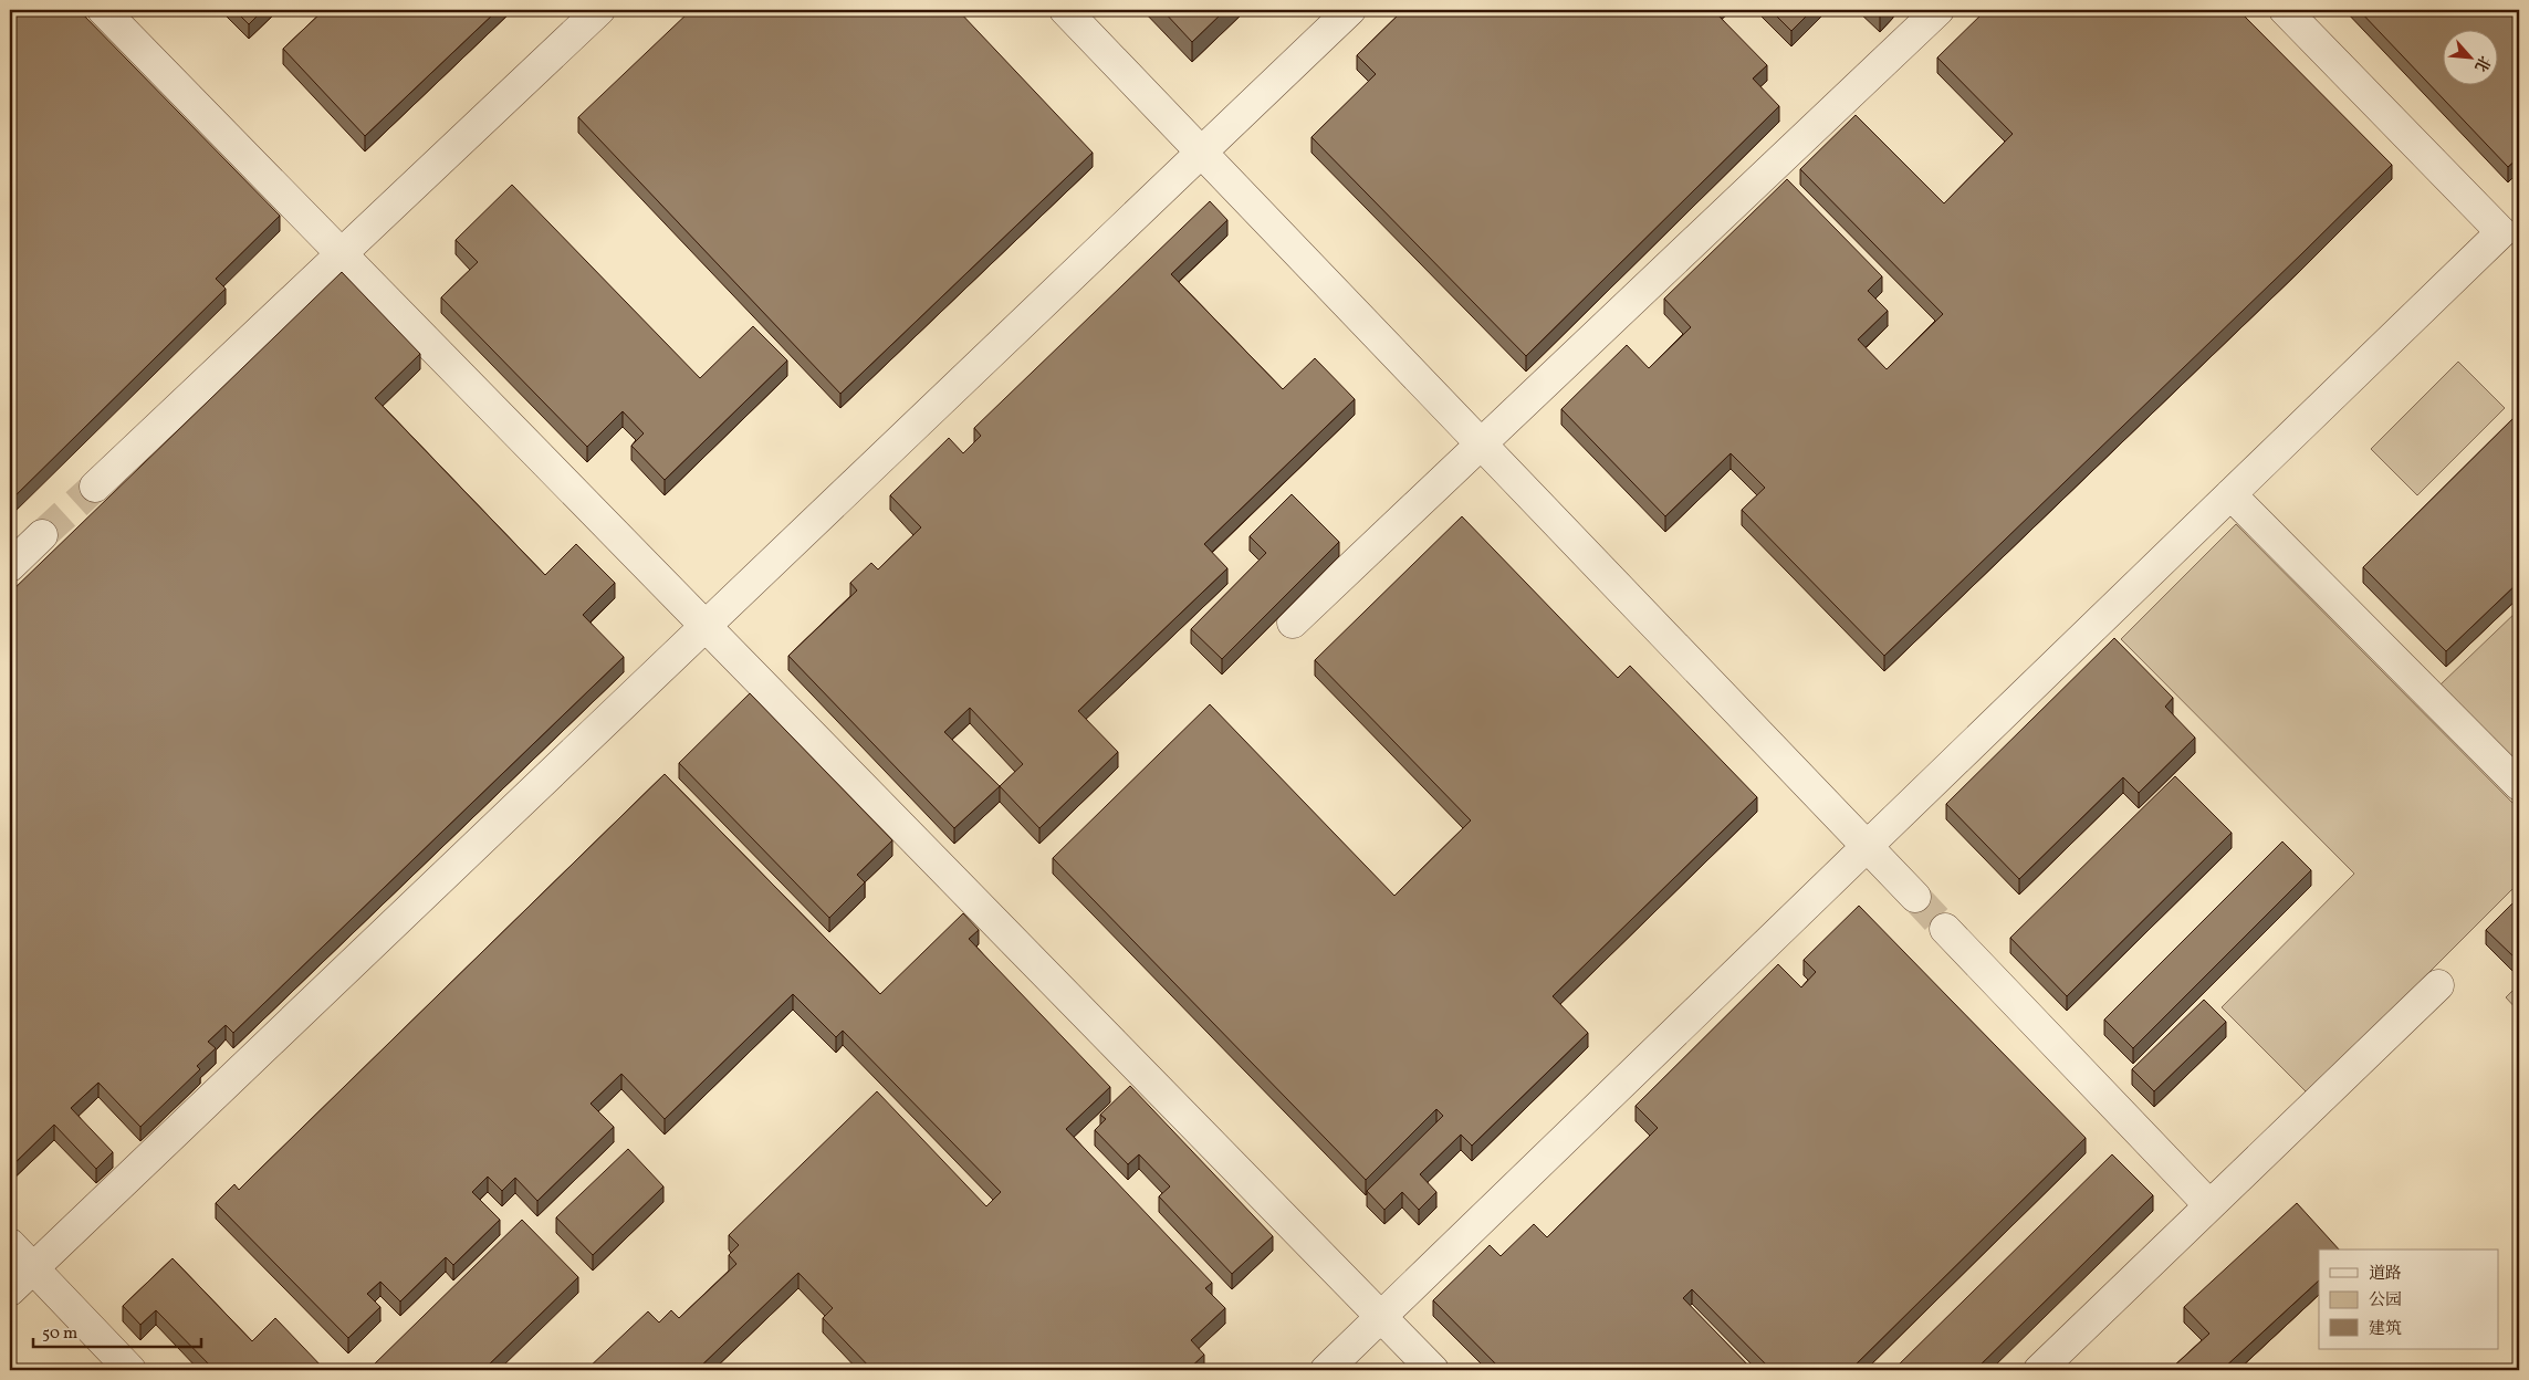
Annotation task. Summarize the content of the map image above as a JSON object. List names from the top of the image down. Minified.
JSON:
{"legend":["道路","公园","建筑"],"scale_bar":"50 m","north":"bottom right"}
